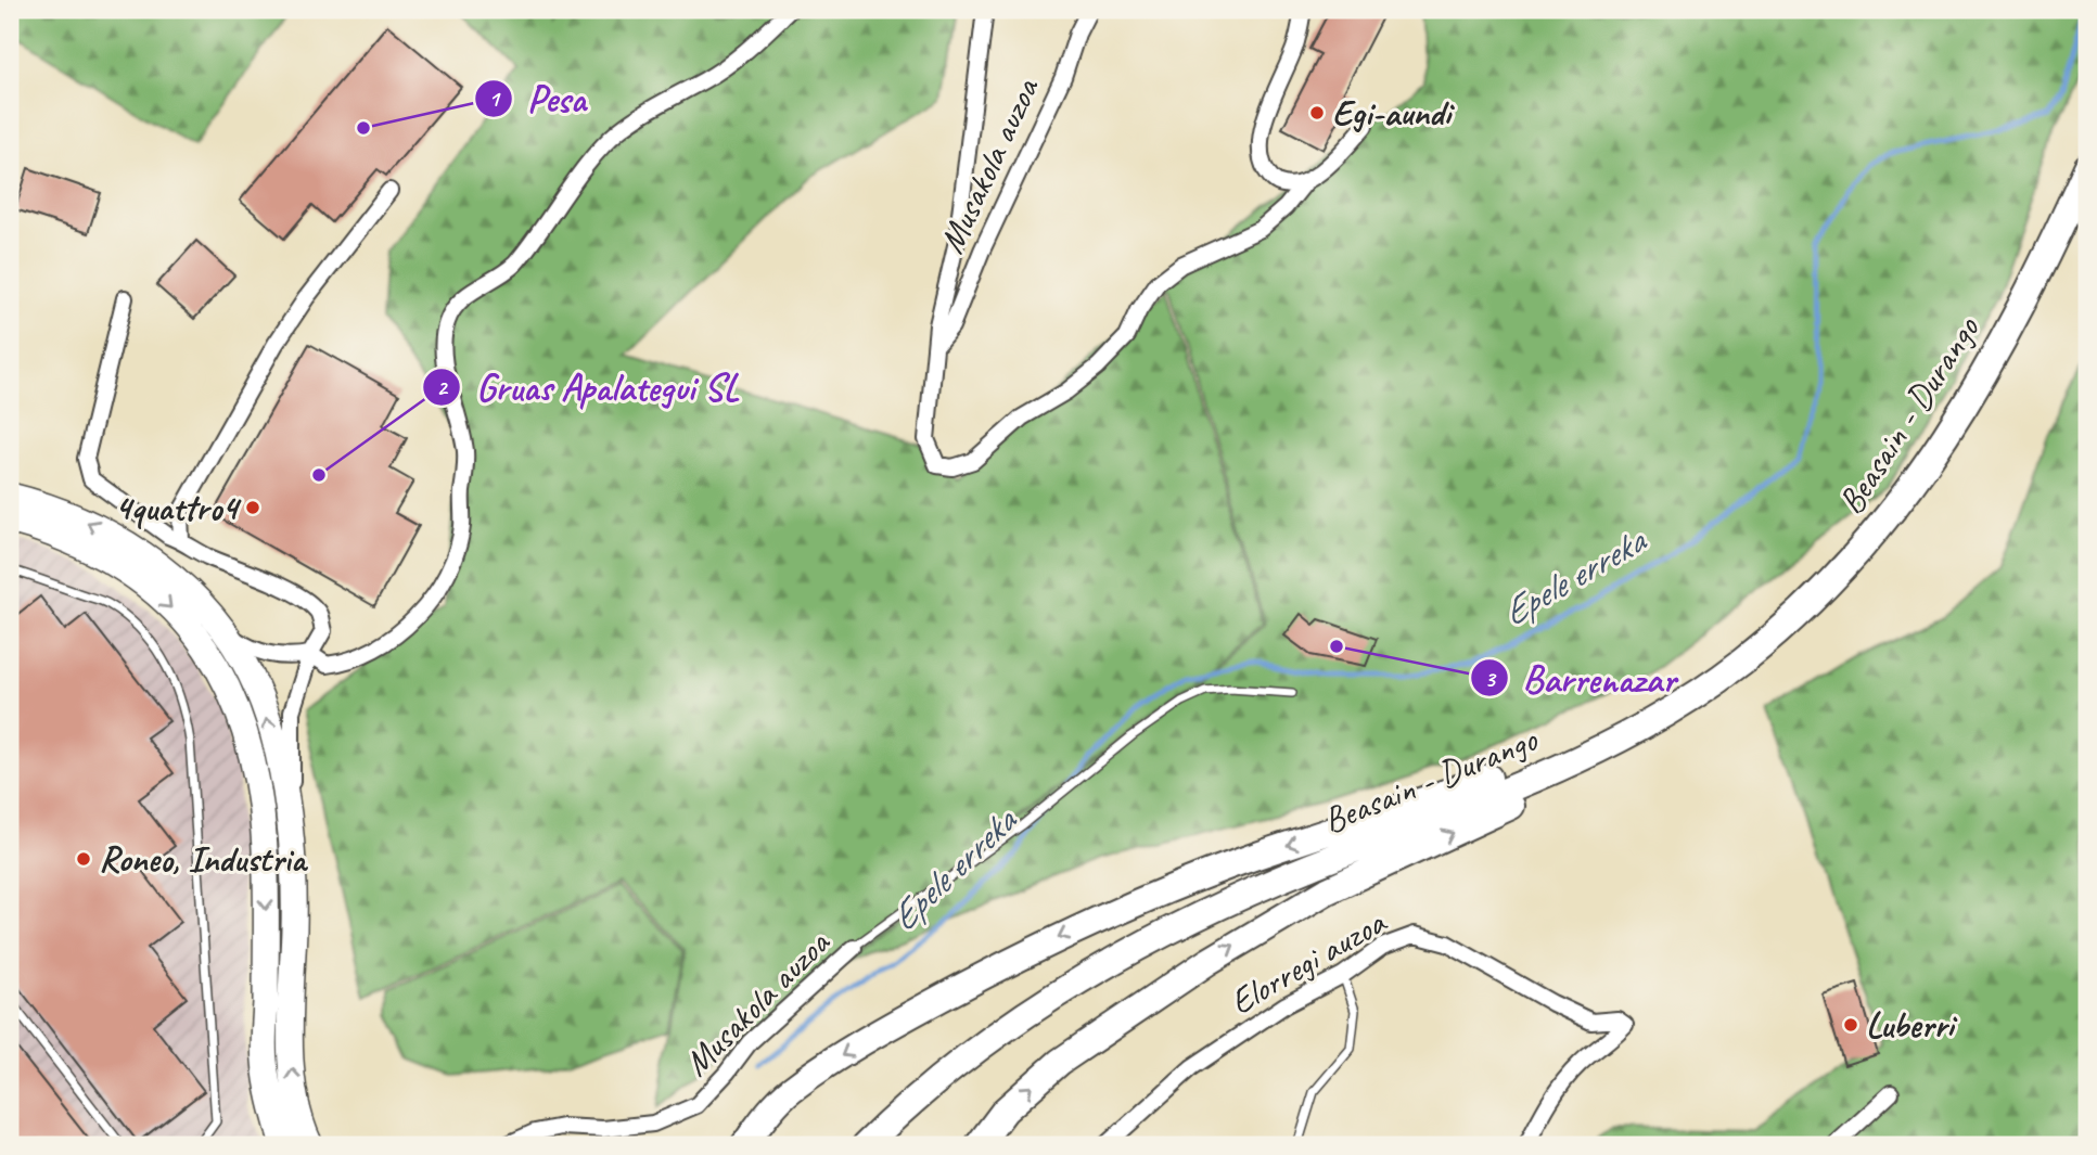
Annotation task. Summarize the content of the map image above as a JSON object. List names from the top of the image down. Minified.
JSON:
{"streets":{"highway":["Beasain - Durango"],"street":["Musakola auzoa","Elorregi auzoa"]},"water":["Epele erreka"],"places":["Egi-aundi","Pesa","Gruas Apalategui SL","4quattro4","Barrenazar","Roneo, Industria","Luberri"]}
